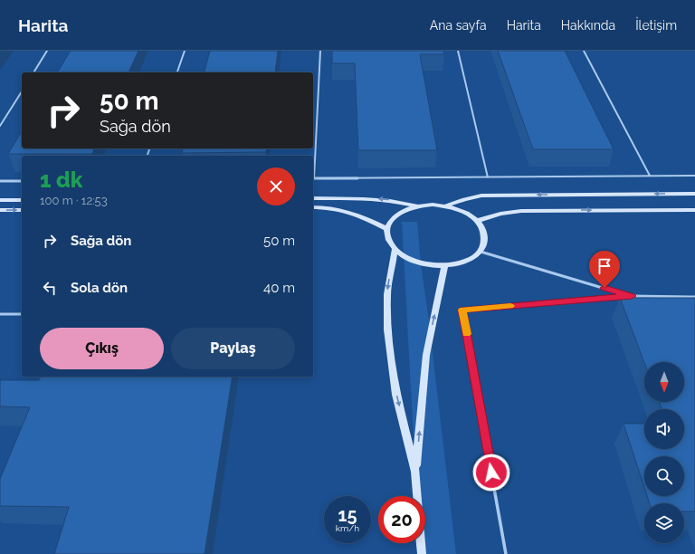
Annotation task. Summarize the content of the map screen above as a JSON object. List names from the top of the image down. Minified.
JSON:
{"north":"bottom","page":{"header":"Harita","nav":["Ana sayfa","Harita","Hakkında","İletişim"],"turn":["50 m","Sağa dön"],"heading":["1 dk","100 m · 12:53"],"list":[{"name":"Sağa dön","value":"50 m"},{"name":"Sola dön","value":"40 m"}],"buttons":["Çıkış","Paylaş"],"speed":"15 km/h","limit":"20"}}
